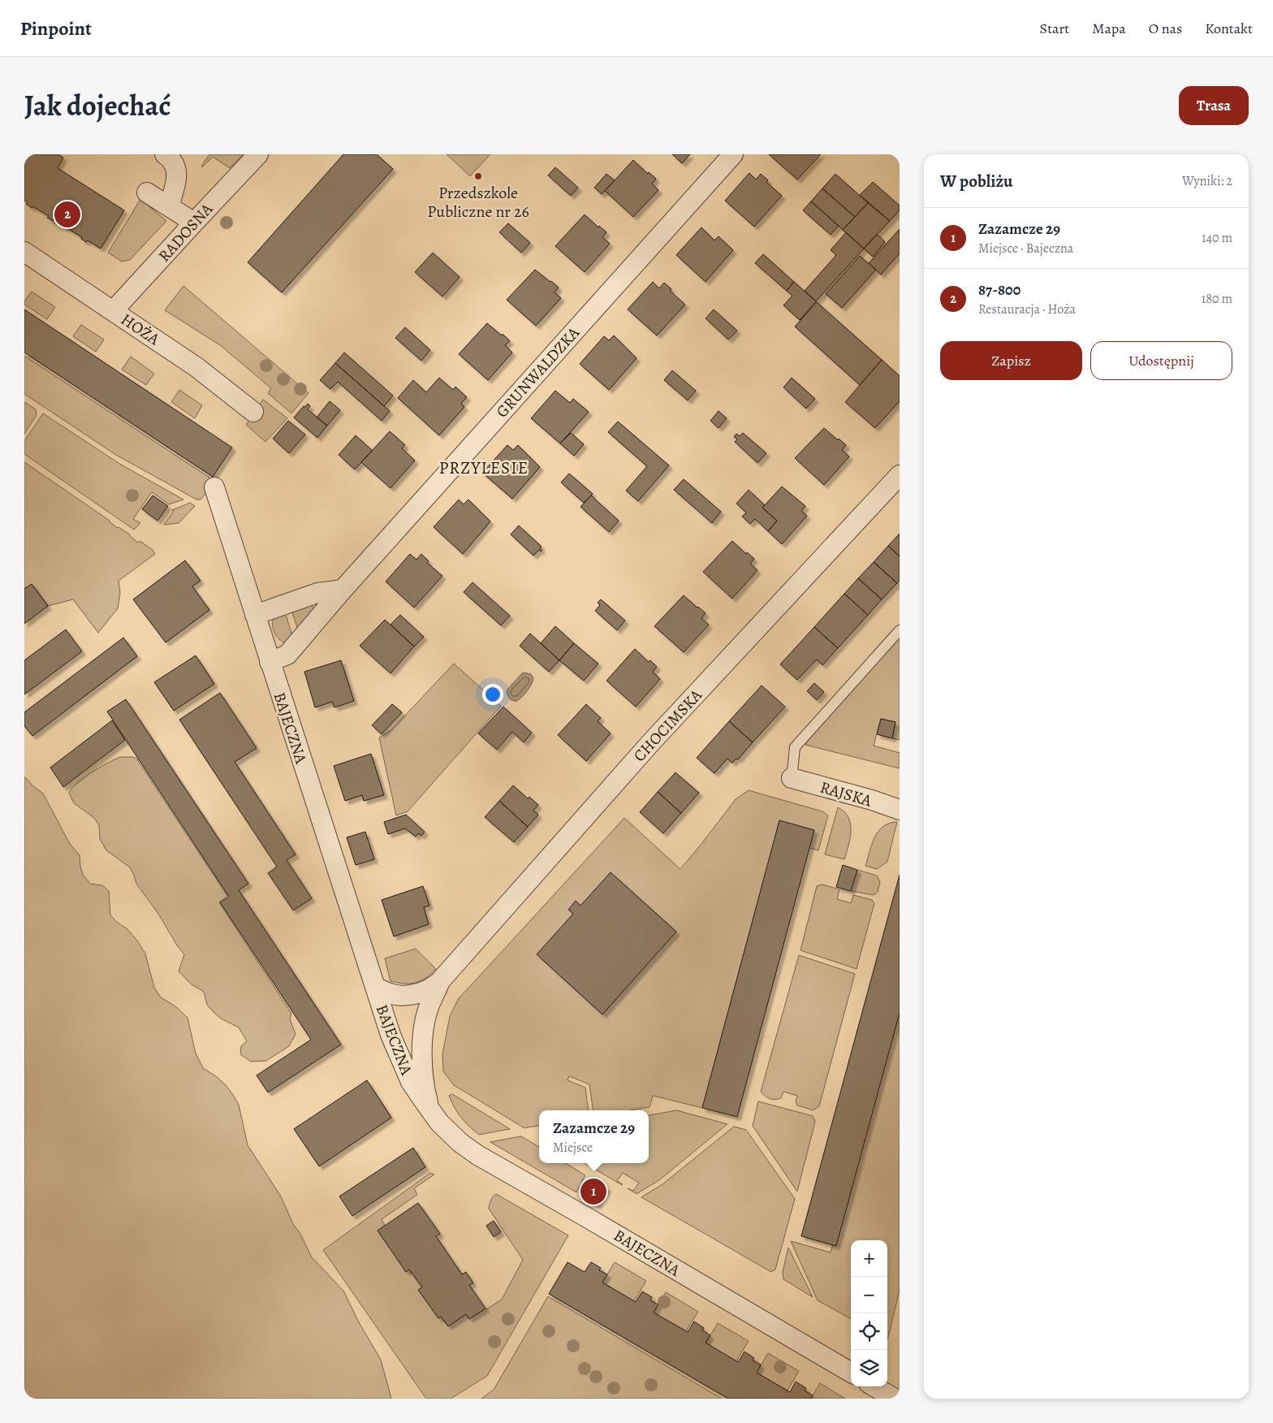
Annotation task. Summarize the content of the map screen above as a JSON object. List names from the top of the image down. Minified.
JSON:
{"streets":{"street":["RADOSNA","HOŻA","GRUNWALDZKA","CHOCIMSKA","BAJECZNA","RAJSKA"]},"crossings":[["RADOSNA","HOŻA"],["GRUNWALDZKA","BAJECZNA"],["CHOCIMSKA","BAJECZNA"]],"districts":["PRZYLESIE"],"places":["Przedszkole Publiczne nr 26"],"page":{"header":"Pinpoint","nav":["Start","Mapa","O nas","Kontakt"],"title":"Jak dojechać","buttons":["Trasa",["Zapisz","Udostępnij"]],"heading":["W pobliżu","Wyniki: 2"],"pins":["2","1"],"list":[{"mark":"1","name":"Zazamcze 29","note":"Miejsce · Bajeczna","value":"140 m"},{"mark":"2","name":"87-800","note":"Restauracja · Hoża","value":"180 m"}],"popup":["Zazamcze 29","Miejsce"],"map_buttons":["+","−"]}}
